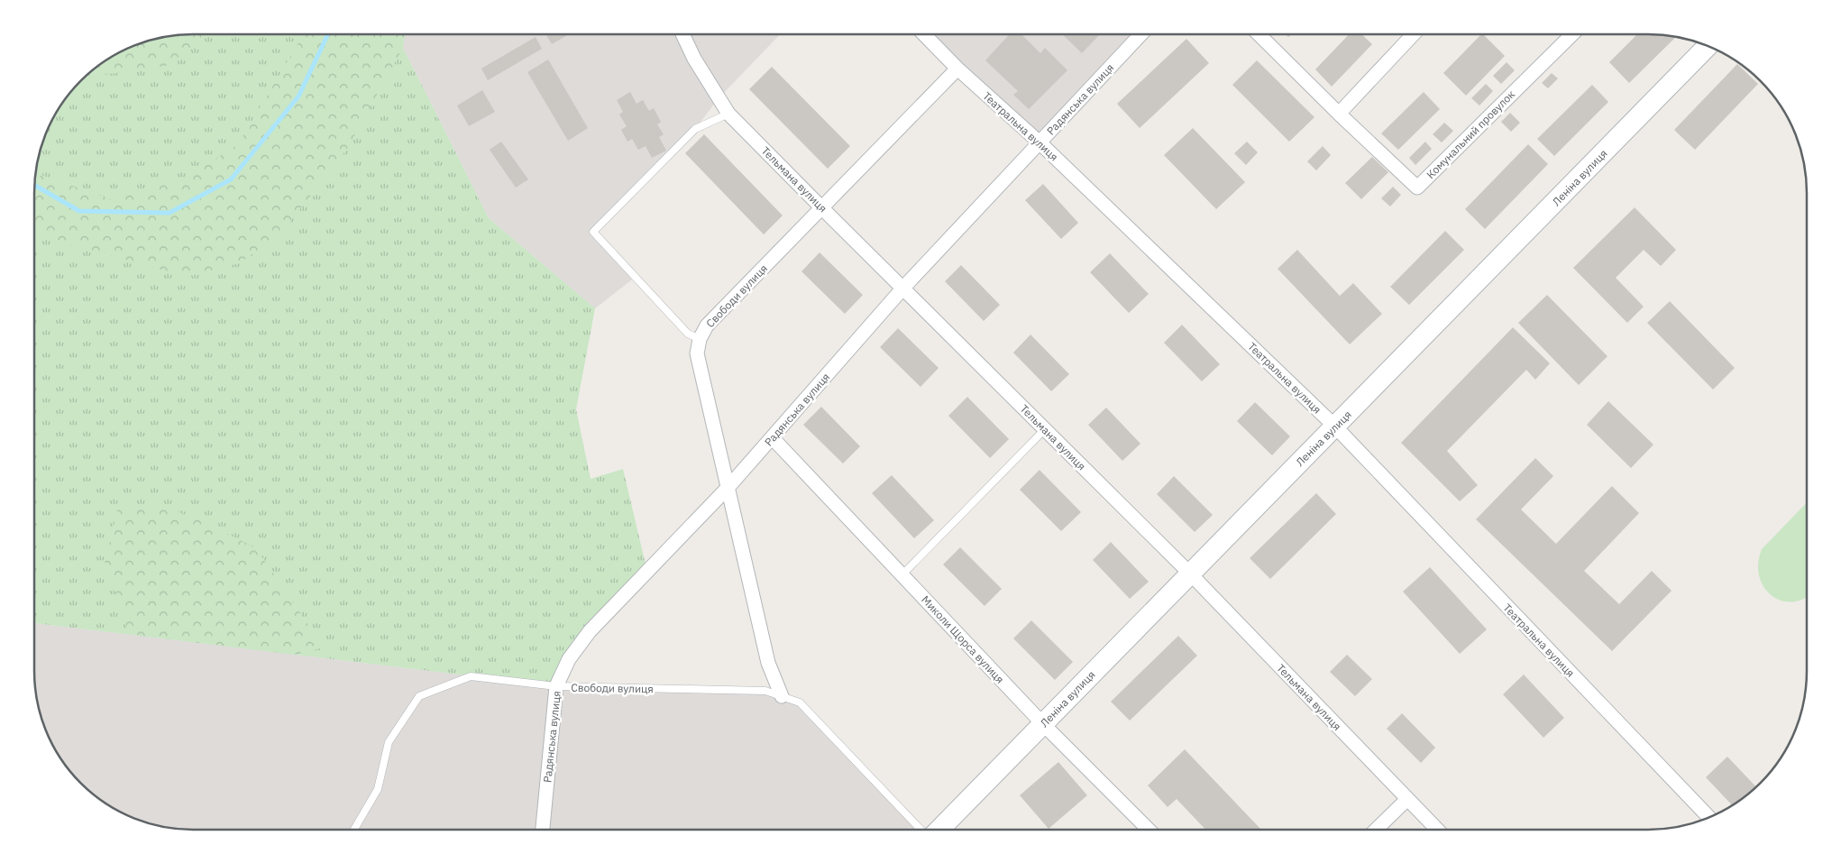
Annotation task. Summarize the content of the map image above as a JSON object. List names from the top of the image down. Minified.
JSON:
{"streets":{"street":["Радянська вулиця","Театральна вулиця","Комунальний провулок","Леніна вулиця","Тельмана вулиця","Свободи вулиця","Миколи Щорса вулиця"]},"crossings":[["Радянська вулиця","Театральна вулиця"],["Радянська вулиця","Тельмана вулиця"],["Радянська вулиця","Свободи вулиця"],["Радянська вулиця","Миколи Щорса вулиця"],["Театральна вулиця","Леніна вулиця"],["Театральна вулиця","Свободи вулиця"],["Леніна вулиця","Тельмана вулиця"],["Леніна вулиця","Миколи Щорса вулиця"],["Тельмана вулиця","Свободи вулиця"]]}
